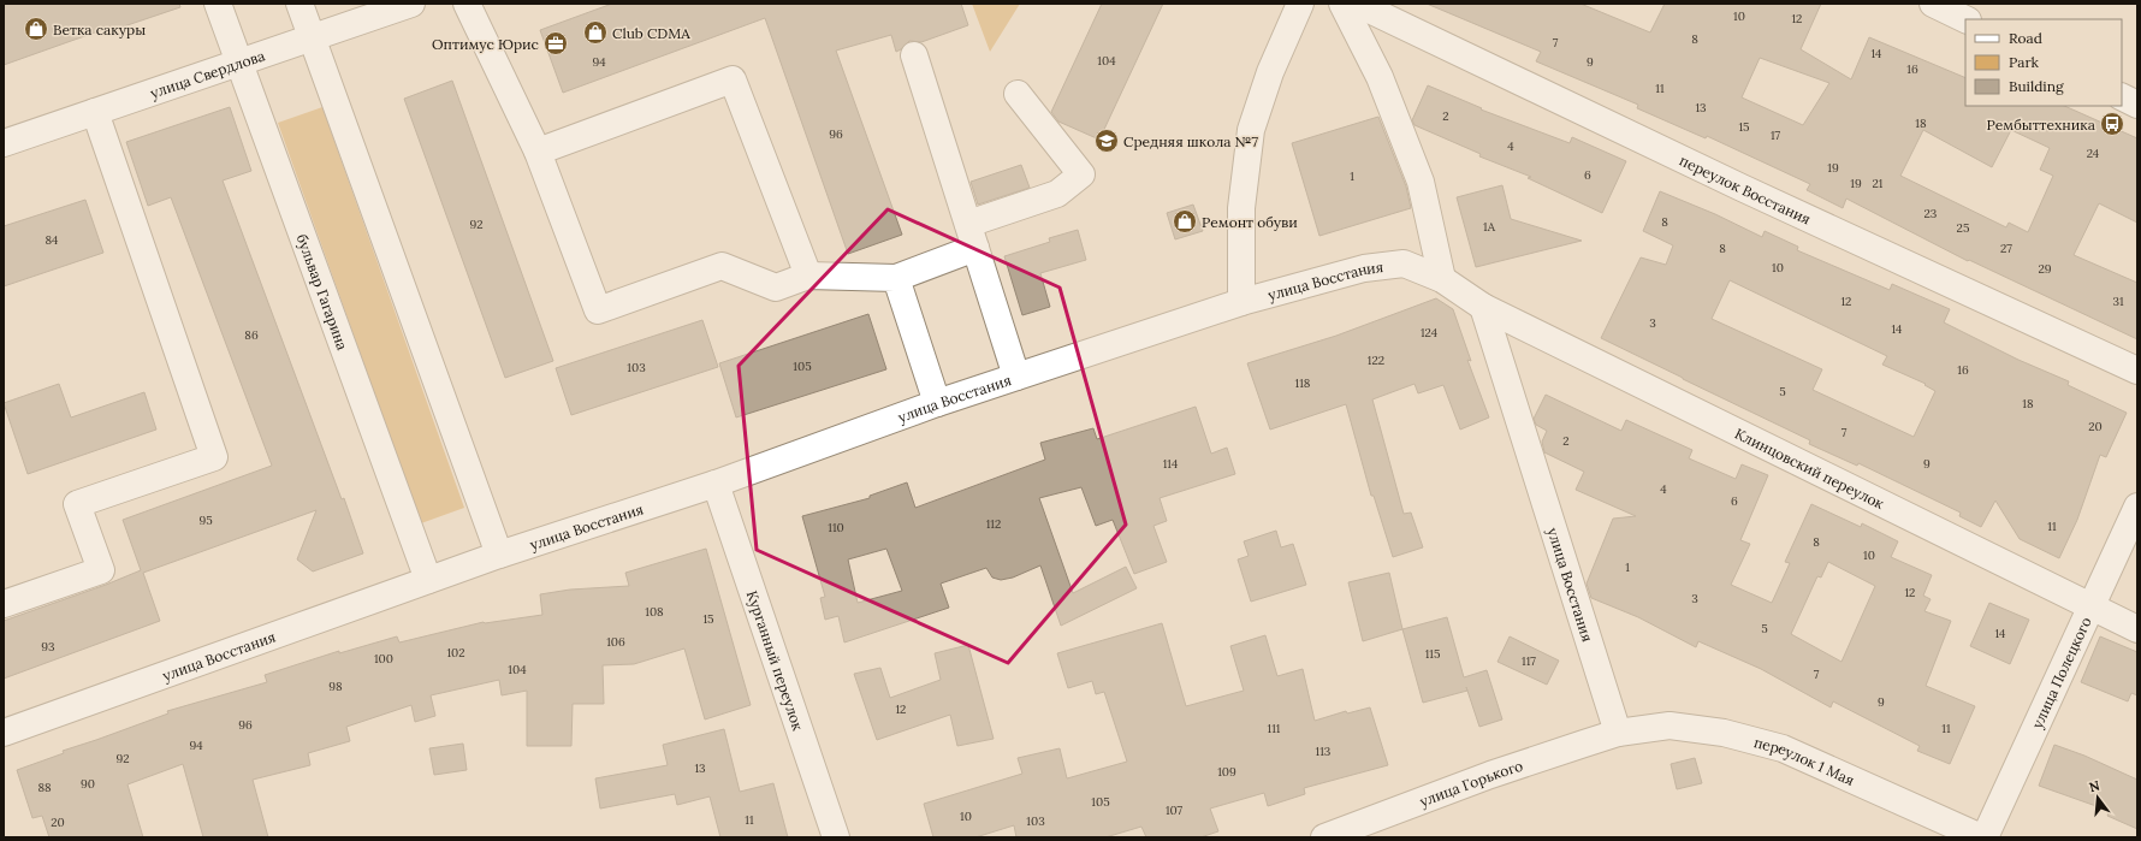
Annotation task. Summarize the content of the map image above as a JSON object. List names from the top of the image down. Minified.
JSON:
{"streets":{"street":["улица Свердлова","переулок Восстания","улица Восстания","бульвар Гагарина","Клинцовский переулок","Курганный переулок","улица Полецкого","переулок 1 Мая","улица Горького"]},"crossings":[["улица Свердлова","бульвар Гагарина"],["улица Восстания","бульвар Гагарина"],["улица Восстания","Клинцовский переулок"],["улица Восстания","Курганный переулок"],["улица Восстания","переулок 1 Мая"],["улица Восстания","улица Горького"],["Клинцовский переулок","улица Полецкого"],["улица Полецкого","переулок 1 Мая"],["переулок 1 Мая","улица Горького"]],"places":{"shop":["Ветка сакуры","Club CDMA","Ремонт обуви"],"office":["Оптимус Юрис"],"bus stop":["Рембыттехника"],"school or university":["Средняя школа №7"]},"house_numbers":["10","12","8","7","14","104","94","9","16","11","13","2","18","15","96","17","4","24","19","6","1","19","21","23","8","92","1А","25","84","8","27","10","29","12","31","3","14","124","86","122","105","103","16","118","5","18","20","7","2","114","9","4","6","95","112","11","110","8","10","1","12","3","108","15","5","14","106","93","102","115","100","117","104","7","98","9","12","96","111","11","94","113","92","13","109","90","88","105","107","10","11","103","20"],"legend":["Road","Park","Building"],"north":"top"}
